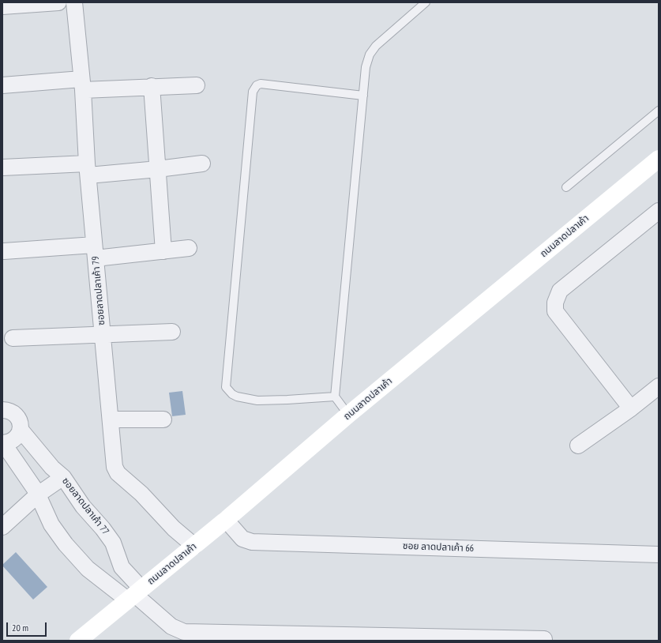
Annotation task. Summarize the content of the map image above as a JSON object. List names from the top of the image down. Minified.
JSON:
{"streets":{"main road":["ถนนลาดปลาเค้า"],"street":["ซอยลาดปลาเค้า 79","ซอยลาดปลาเค้า 77","ซอย ลาดปลาเค้า 66"]},"crossings":[["ถนนลาดปลาเค้า","ซอยลาดปลาเค้า 79"],["ถนนลาดปลาเค้า","ซอยลาดปลาเค้า 77"],["ถนนลาดปลาเค้า","ซอย ลาดปลาเค้า 66"]],"scale_bar":"20 m"}
